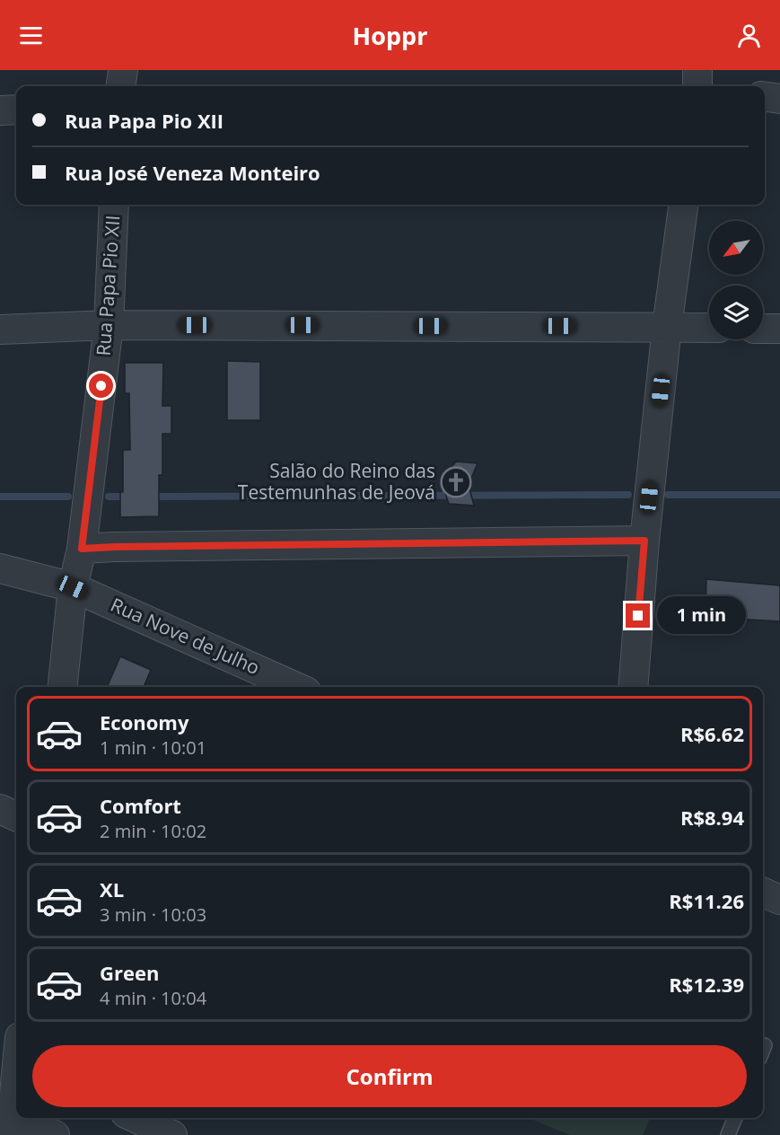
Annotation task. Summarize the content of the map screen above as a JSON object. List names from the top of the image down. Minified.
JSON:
{"streets":{"street":["Rua Papa Pio XII","Rua Nove de Julho"]},"crossings":[["Rua Papa Pio XII","Rua Nove de Julho"]],"places":{"church":["Salão do Reino das Testemunhas de Jeová"]},"north":"bottom left","page":{"header":"Hoppr","banner":["Rua Papa Pio XII","Rua José Veneza Monteiro"],"bubble":"1 min","list":[{"name":"Economy","note":"1 min · 10:01","value":"R$6.62"},{"name":"Comfort","note":"2 min · 10:02","value":"R$8.94"},{"name":"XL","note":"3 min · 10:03","value":"R$11.26"},{"name":"Green","note":"4 min · 10:04","value":"R$12.39"}],"buttons":"Confirm"}}
